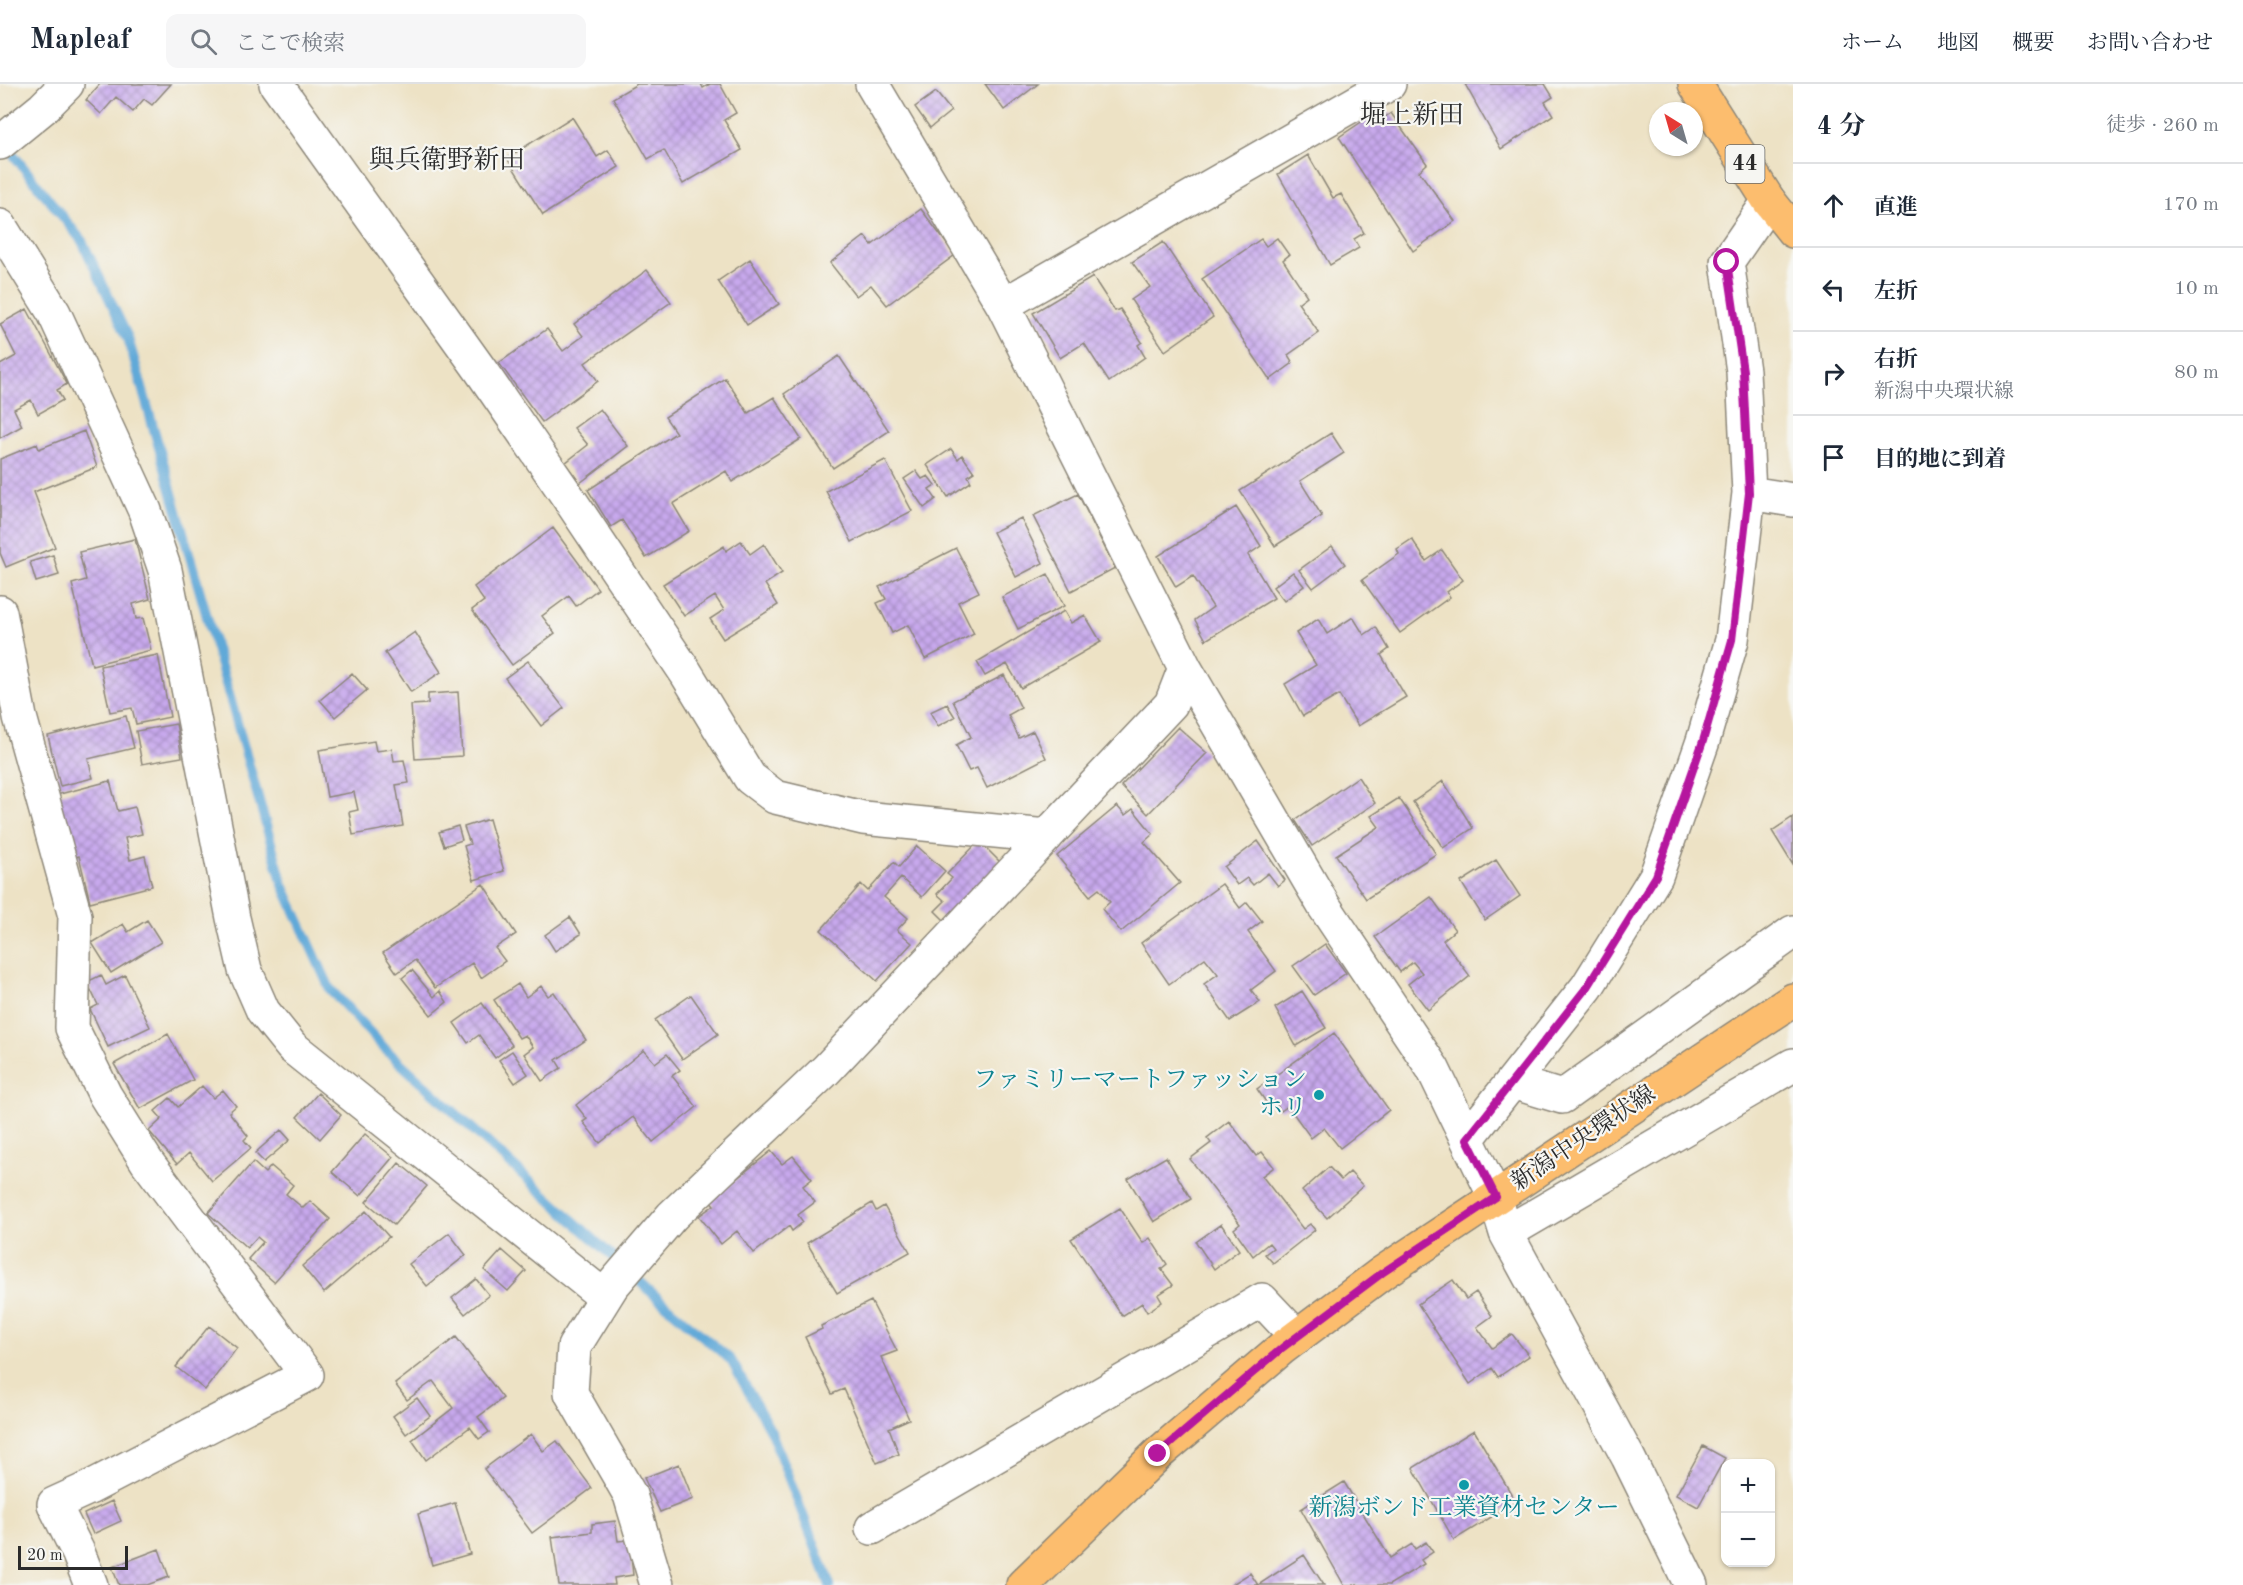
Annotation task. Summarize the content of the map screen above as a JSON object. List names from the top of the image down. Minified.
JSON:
{"streets":{"main road":["44","新潟中央環状線"]},"districts":["堀上新田","與兵衛野新田"],"places":["ファミリーマートファッション ホリ","新潟ボンド工業資材センター"],"scale_bar":"20 m","north":"top left","page":{"header":"Mapleaf","search":"ここで検索","nav":["ホーム","地図","概要","お問い合わせ"],"heading":["4 分","徒歩 · 260 m"],"list":[["直進","170 m"],["左折","10 m"],["右折","新潟中央環状線","80 m"],"目的地に到着"],"map_buttons":["+","−"],"scale":"20 m"}}
